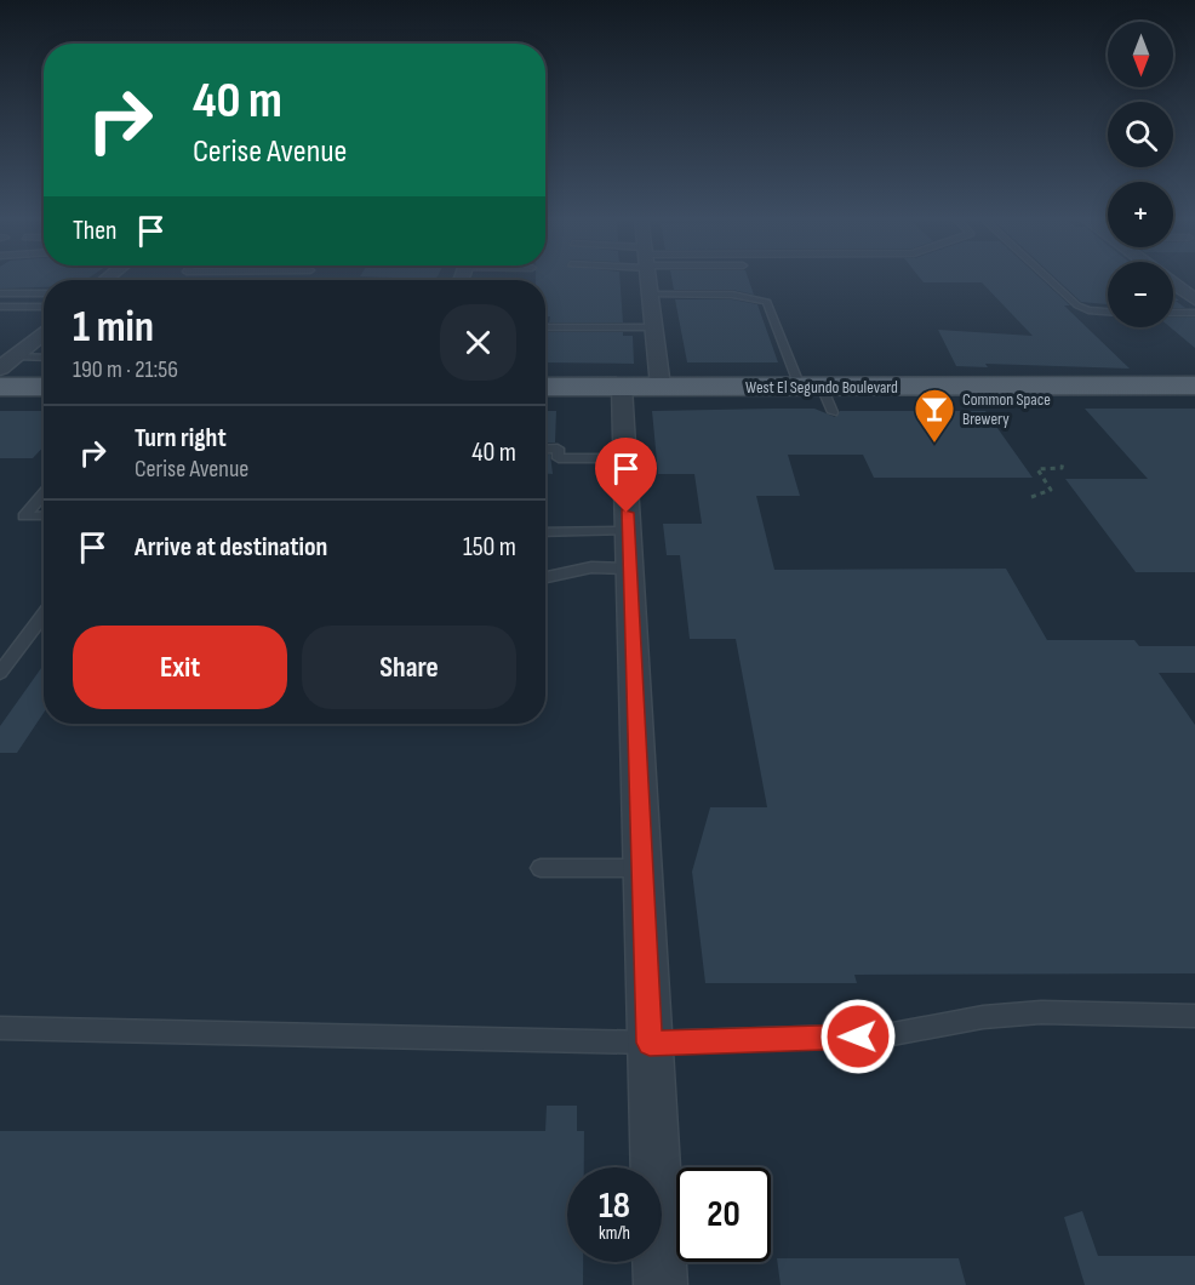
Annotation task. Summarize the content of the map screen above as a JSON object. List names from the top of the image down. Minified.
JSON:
{"streets":{"main road":["West El Segundo Boulevard"]},"places":{"bar":["Common Space Brewery"]},"north":"bottom","page":{"map_buttons":["+","−"],"turn":["40 m","Cerise Avenue"],"then":"Then","heading":["1 min","190 m · 21:56"],"list":[{"name":"Turn right","note":"Cerise Avenue","value":"40 m"},{"name":"Arrive at destination","value":"150 m"}],"buttons":["Exit","Share"],"speed":"18 km/h","limit":"20"}}
